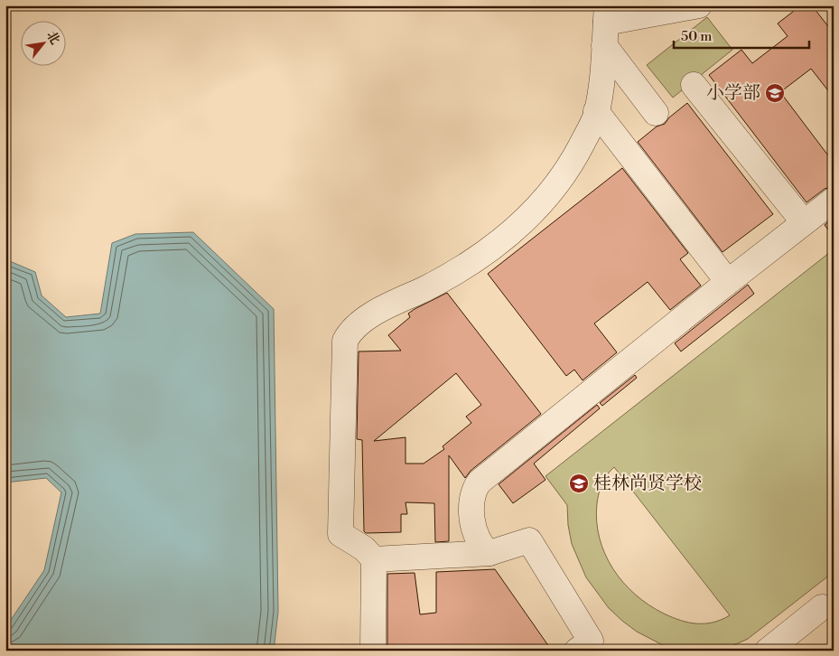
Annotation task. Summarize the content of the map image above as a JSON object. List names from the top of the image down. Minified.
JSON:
{"places":{"school or university":["小学部","桂林尚贤学校"]},"scale_bar":"50 m","north":"top right"}
